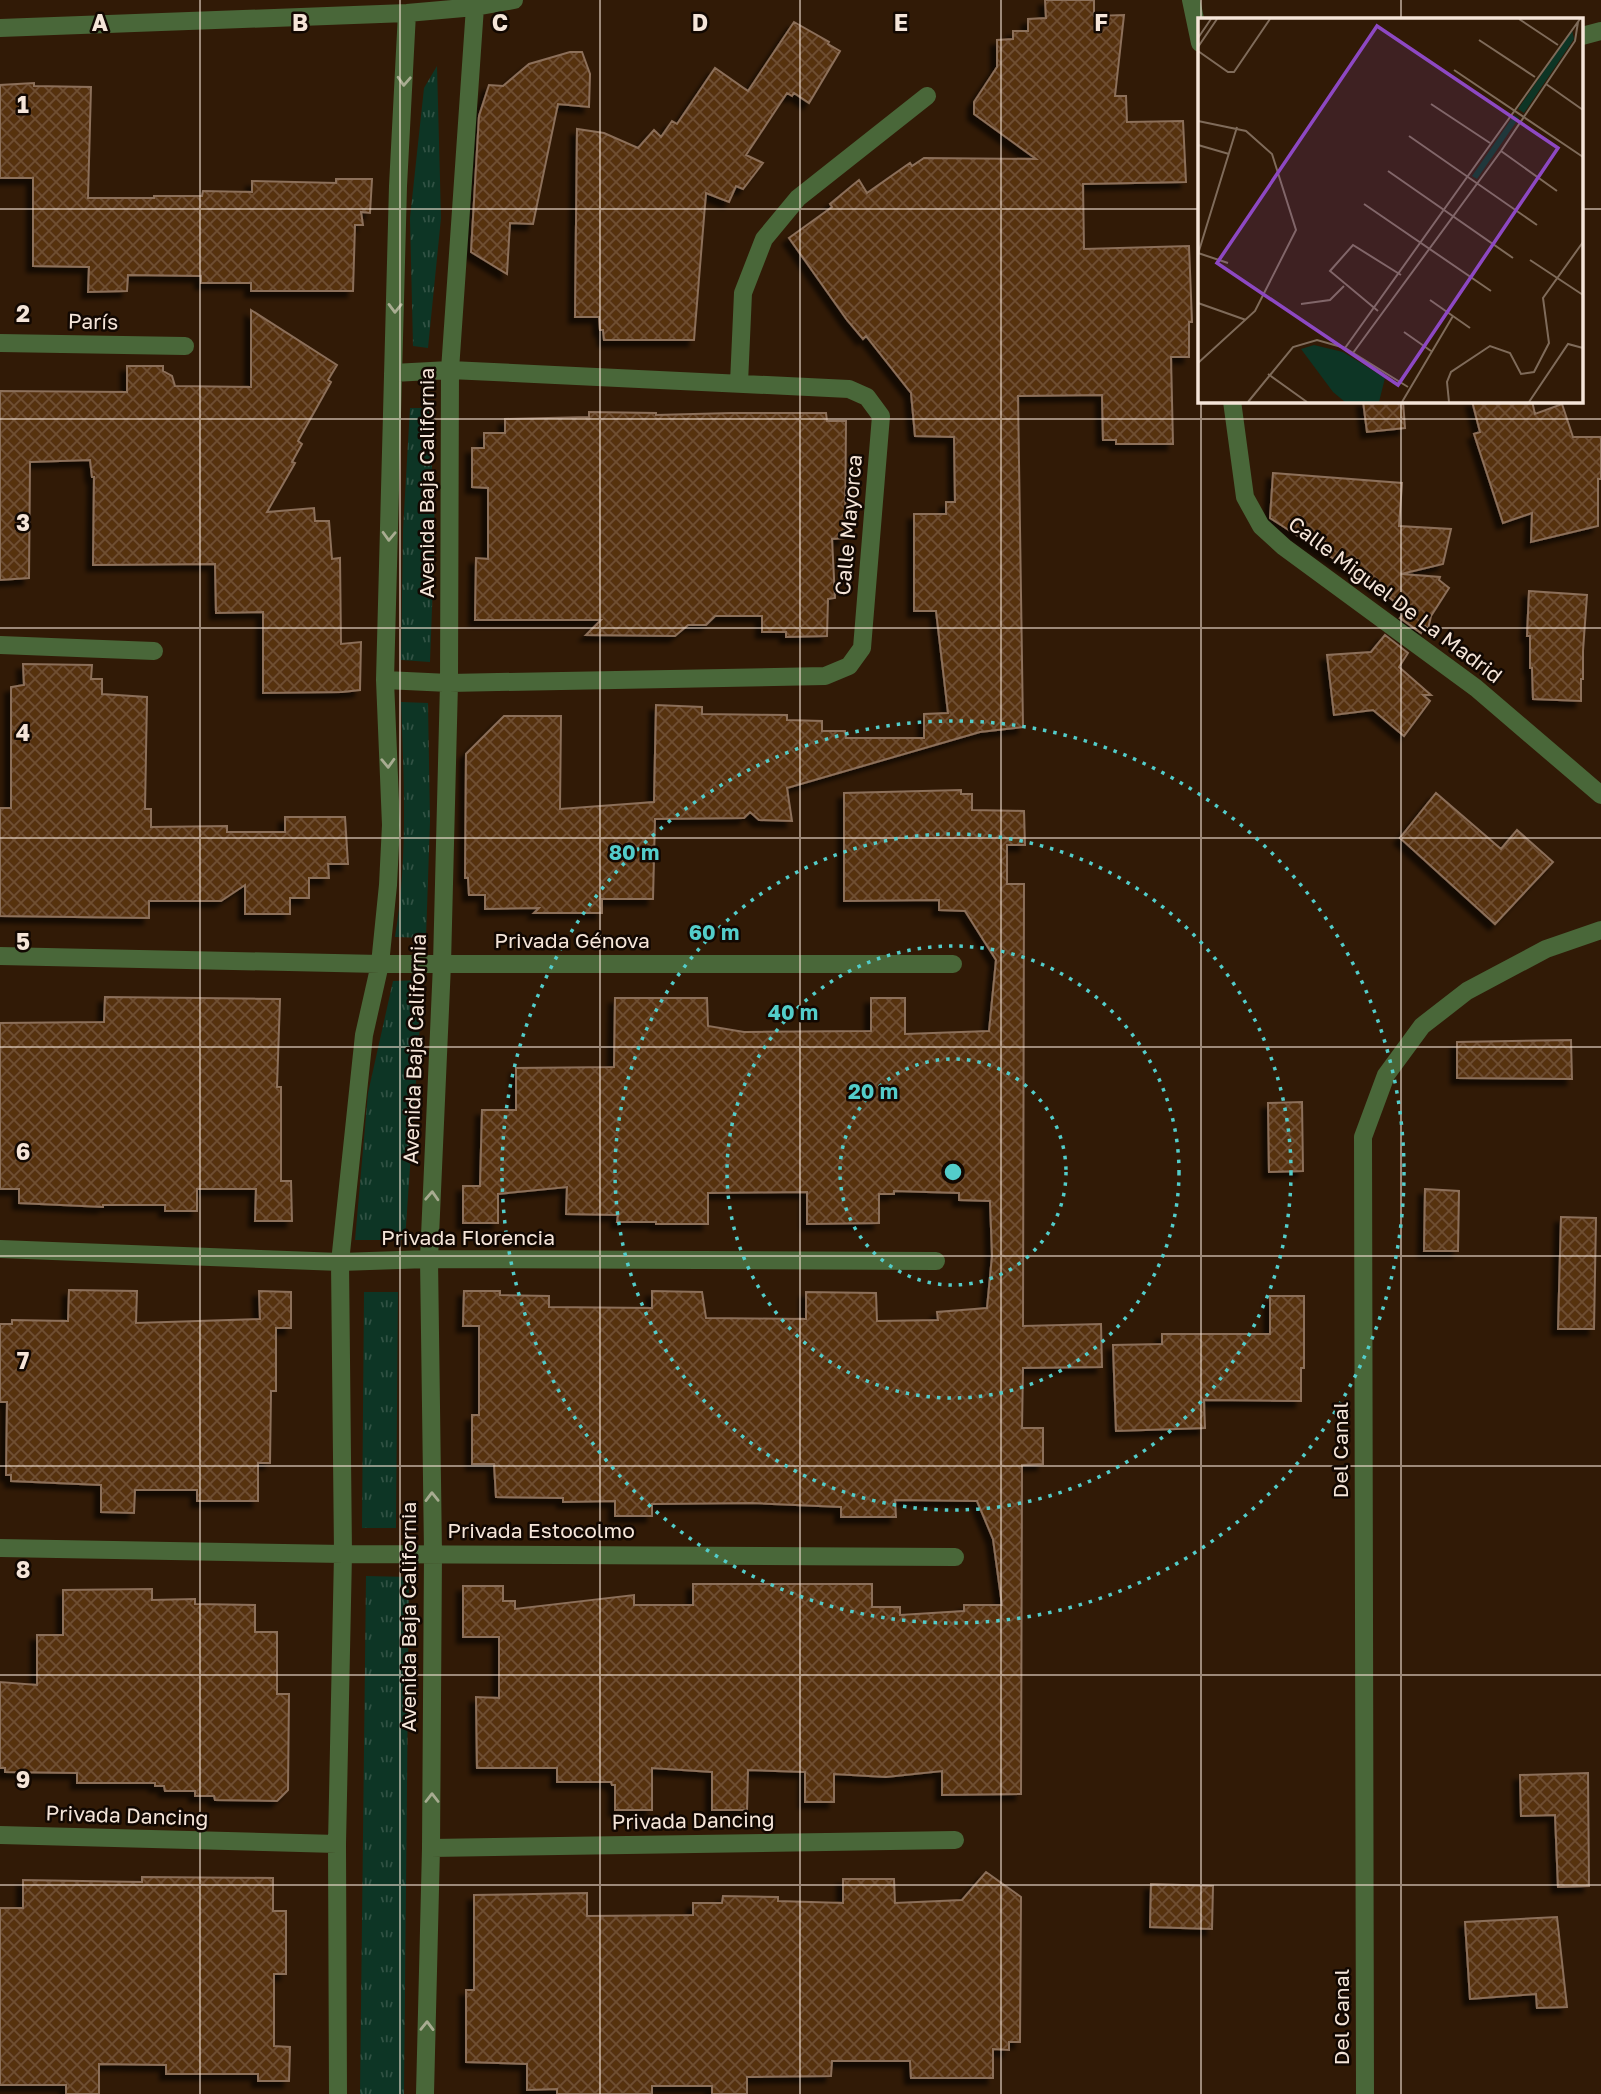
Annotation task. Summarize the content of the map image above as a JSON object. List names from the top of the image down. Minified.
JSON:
{"streets":{"street":["París","Avenida Baja California","Calle Mayorca","Calle Miguel De La Madrid","Privada Génova","Privada Florencia","Del Canal","Privada Estocolmo","Privada Dancing"]},"crossings":[["Avenida Baja California","Calle Mayorca"],["Avenida Baja California","Privada Génova"],["Avenida Baja California","Privada Florencia"],["Avenida Baja California","Privada Estocolmo"],["Avenida Baja California","Privada Dancing"]],"grid":{"columns":["A","B","C","D","E","F"],"rows":["1","2","3","4","5","6","7","8","9"]},"rings":["80 m","60 m","40 m","20 m"]}
